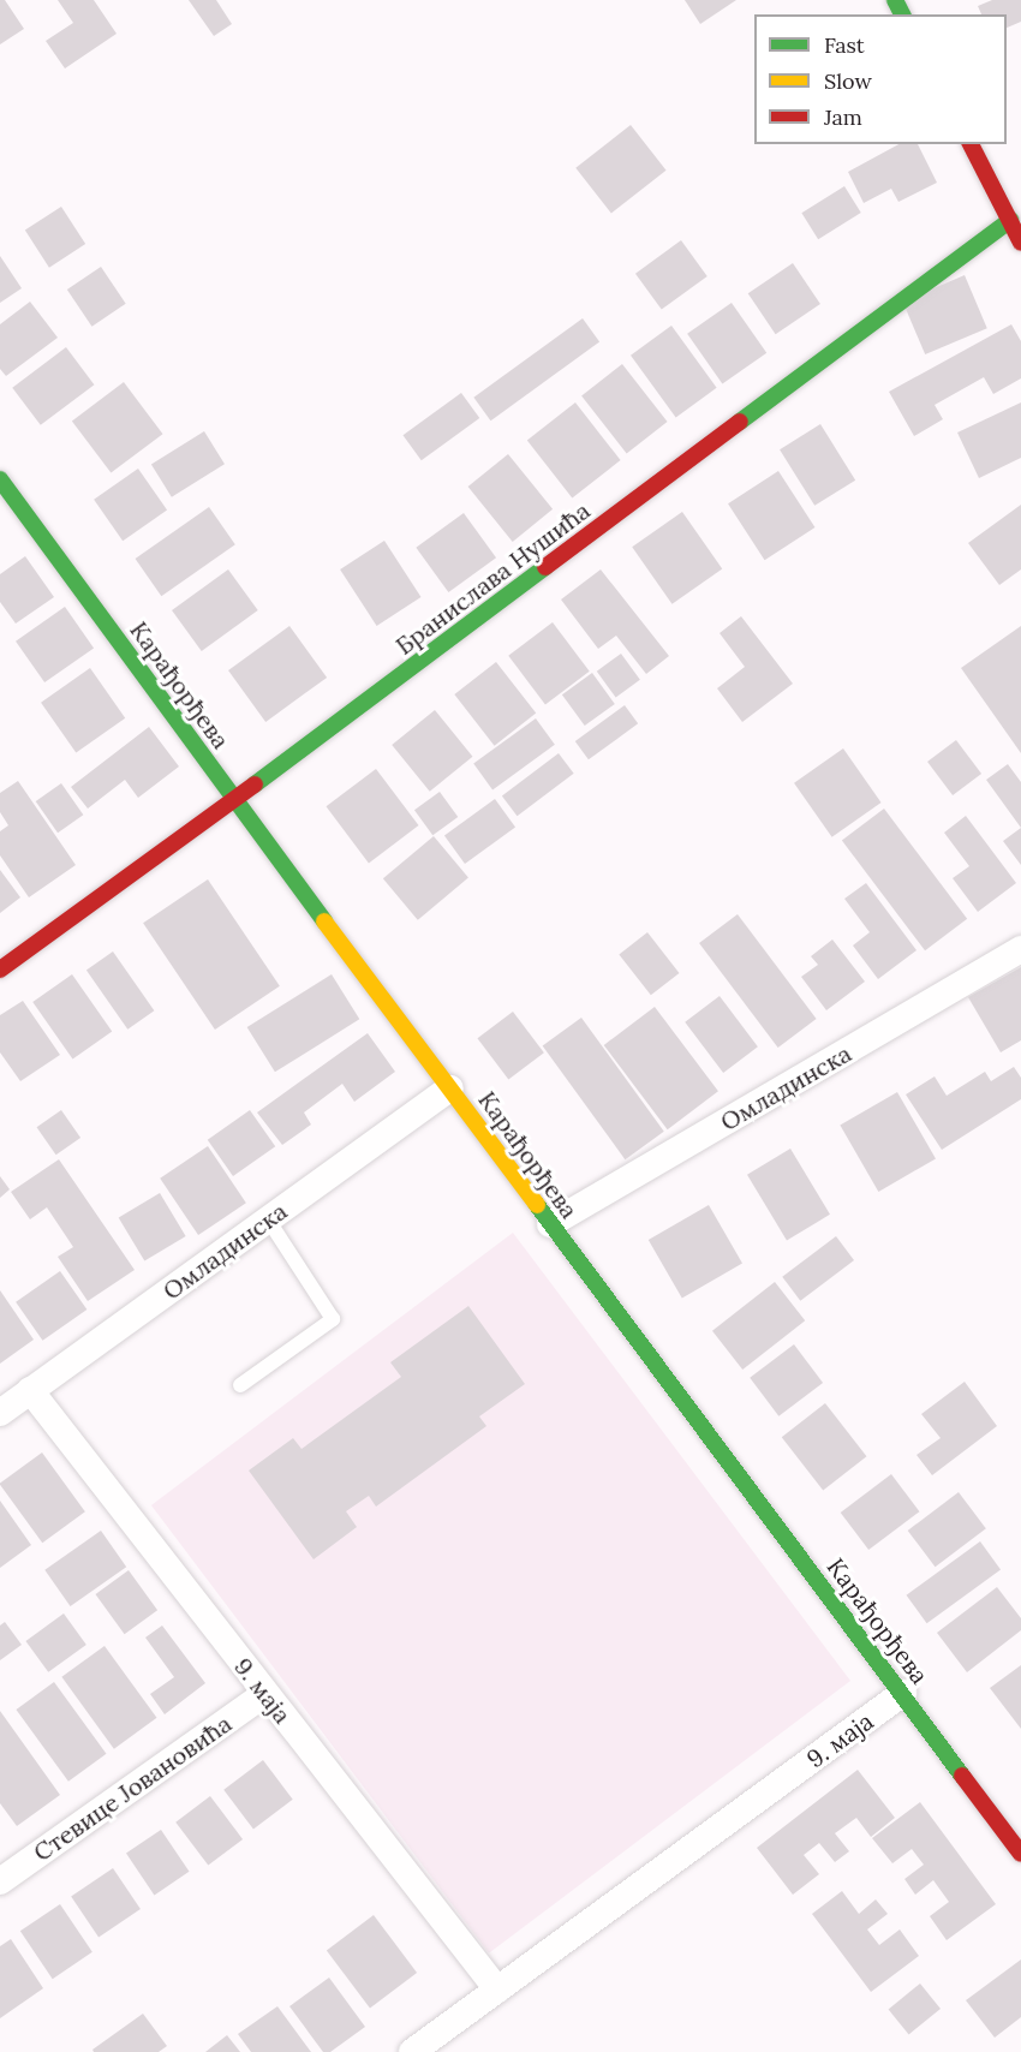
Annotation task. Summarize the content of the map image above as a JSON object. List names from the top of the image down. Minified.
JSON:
{"streets":{"street":["Бранислава Нушића","Карађорђева","Омладинска","9. маја","Стевице Јовановића"]},"crossings":[["Бранислава Нушића","Карађорђева"],["Карађорђева","Омладинска"],["Карађорђева","9. маја"],["Омладинска","9. маја"],["9. маја","Стевице Јовановића"]],"legend":["Fast","Slow","Jam"]}
